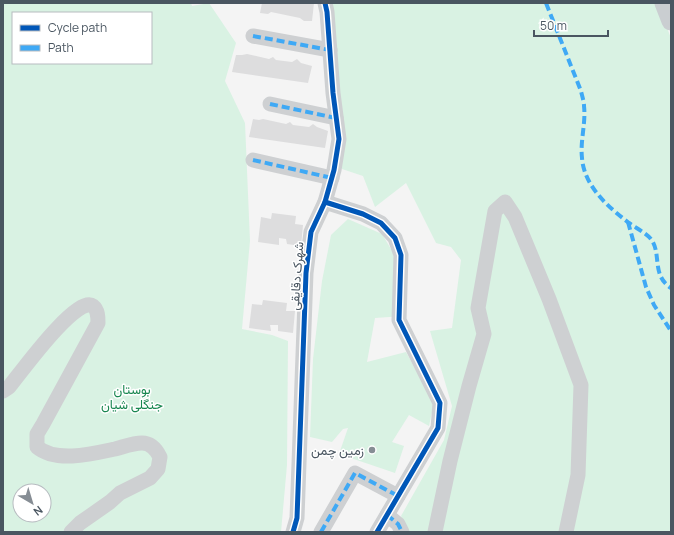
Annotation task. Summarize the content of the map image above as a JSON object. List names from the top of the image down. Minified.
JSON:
{"streets":{"street":["شهرک دقایقی"]},"parks":["بوستان جنگلی شیان"],"places":["زمین چمن"],"legend":["Cycle path","Path"],"scale_bar":"50 m","north":"bottom right"}
